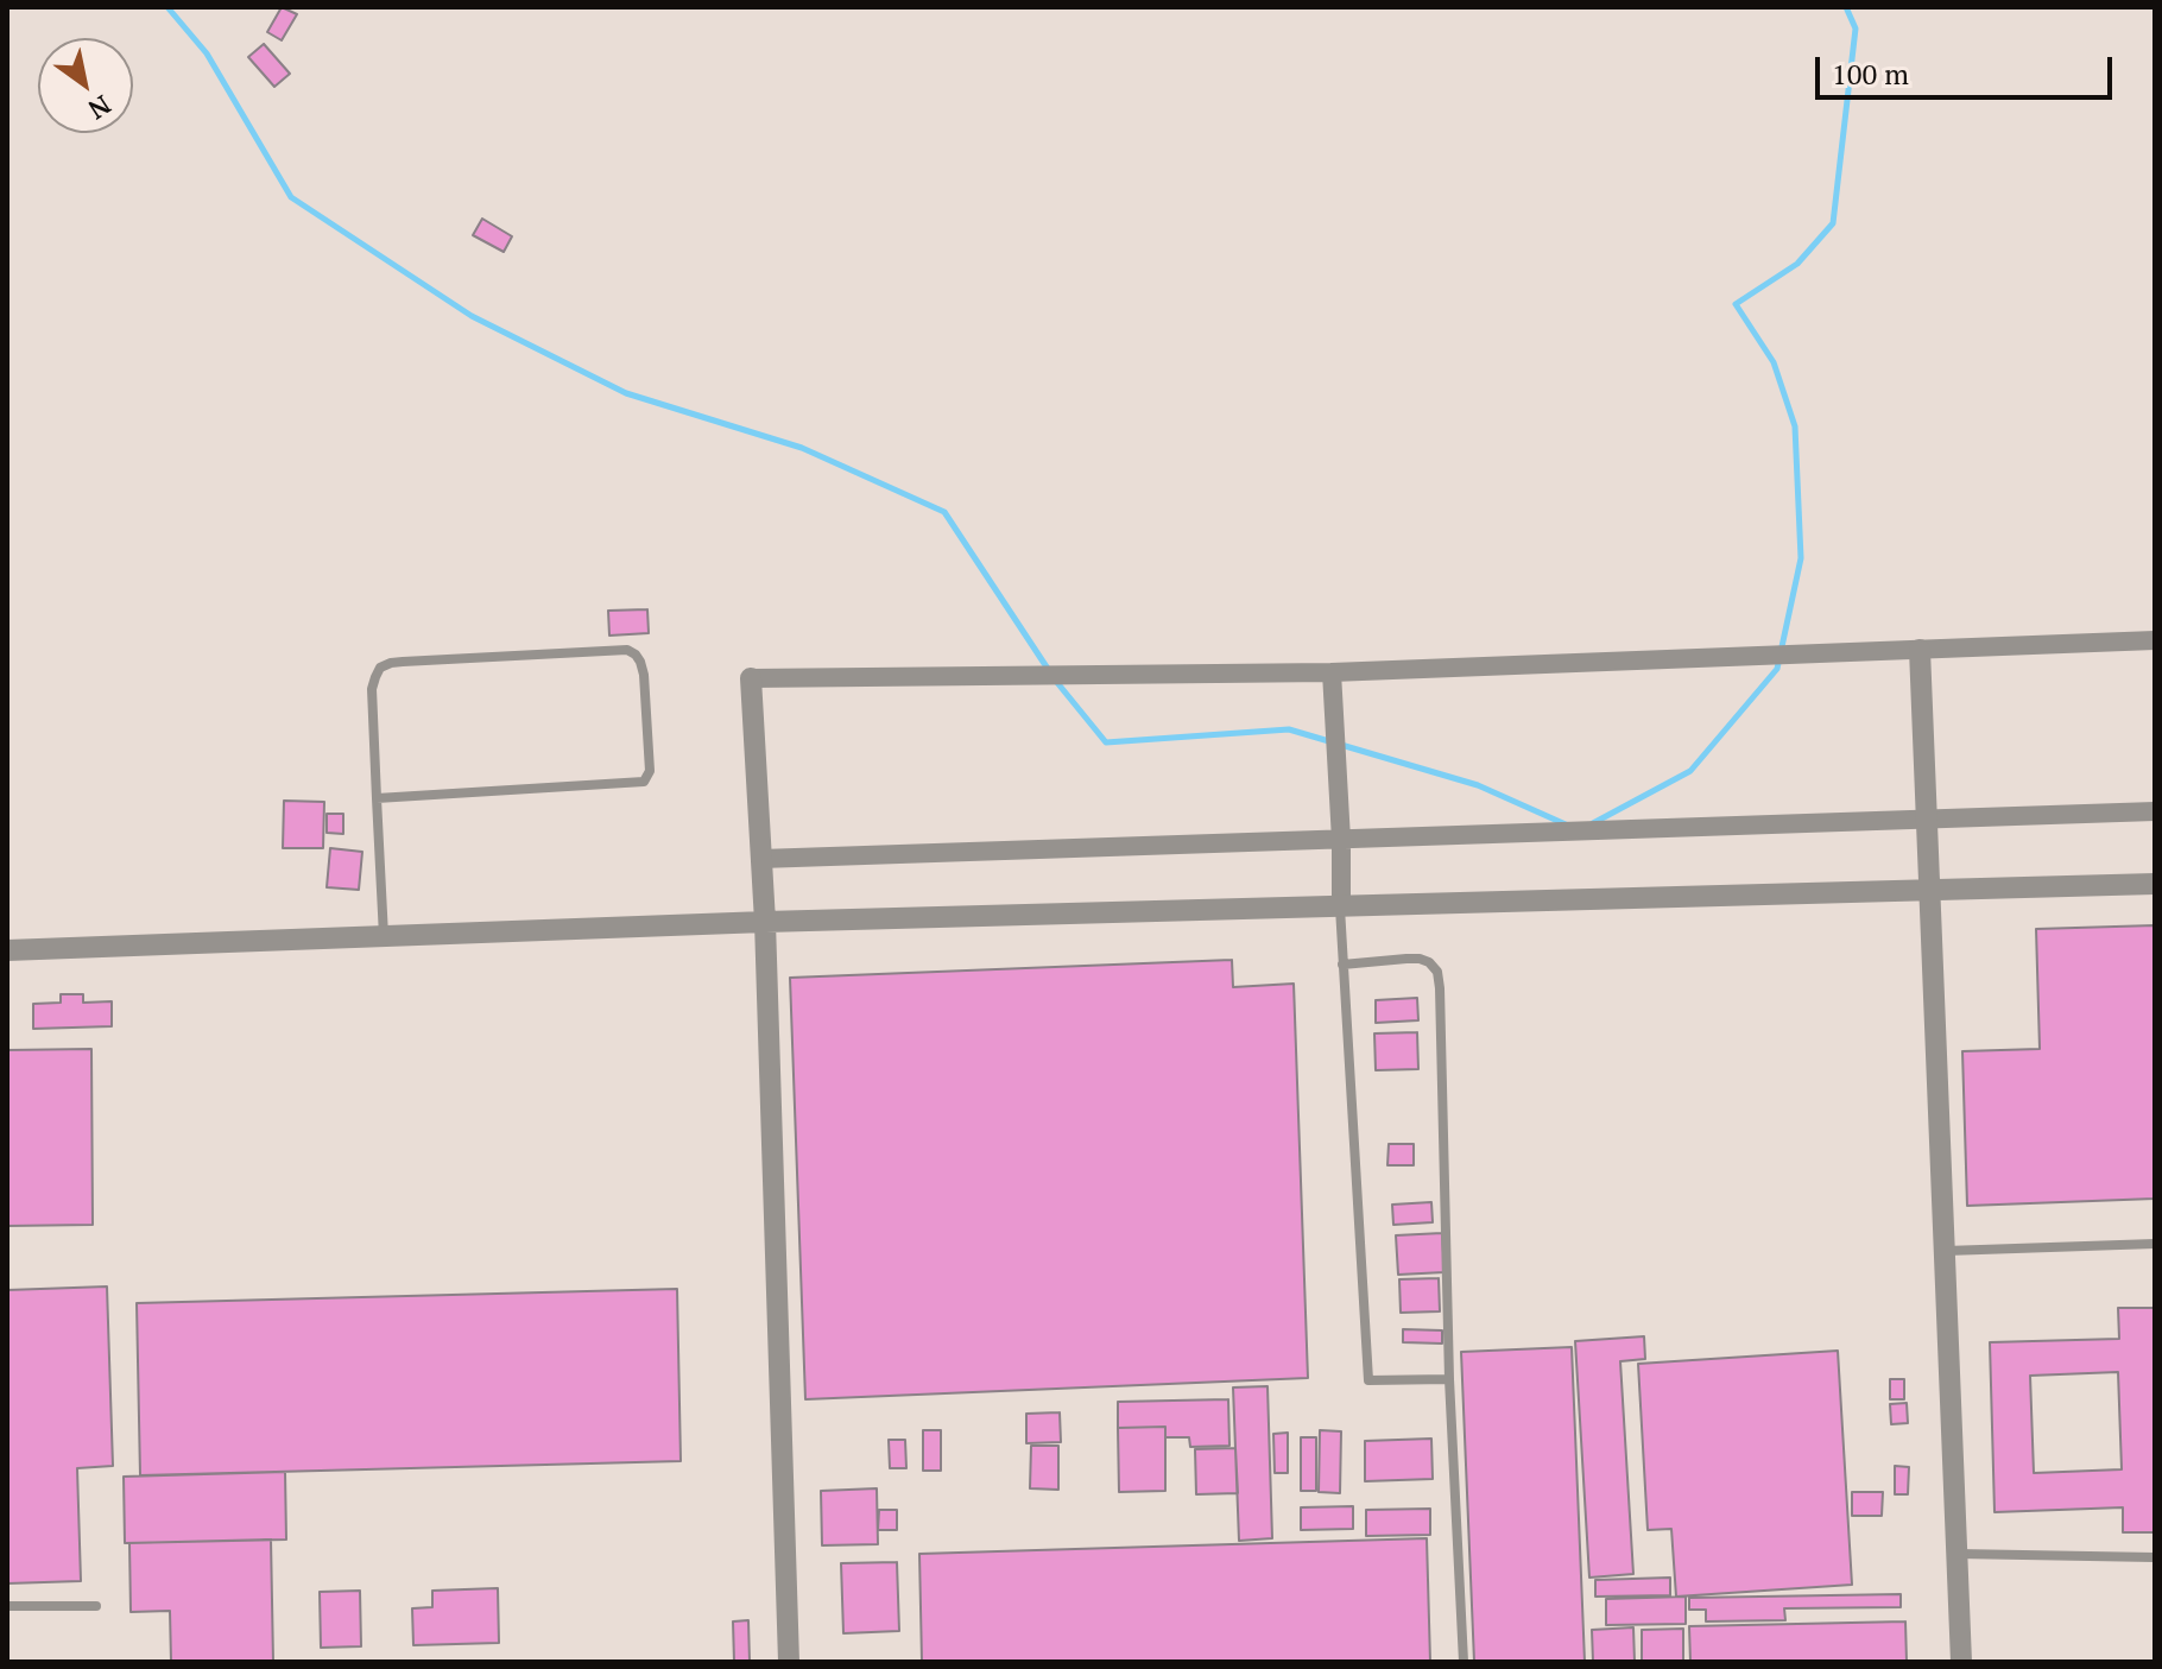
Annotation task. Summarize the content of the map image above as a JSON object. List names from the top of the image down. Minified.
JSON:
{"scale_bar":"100 m","north":"bottom right"}
